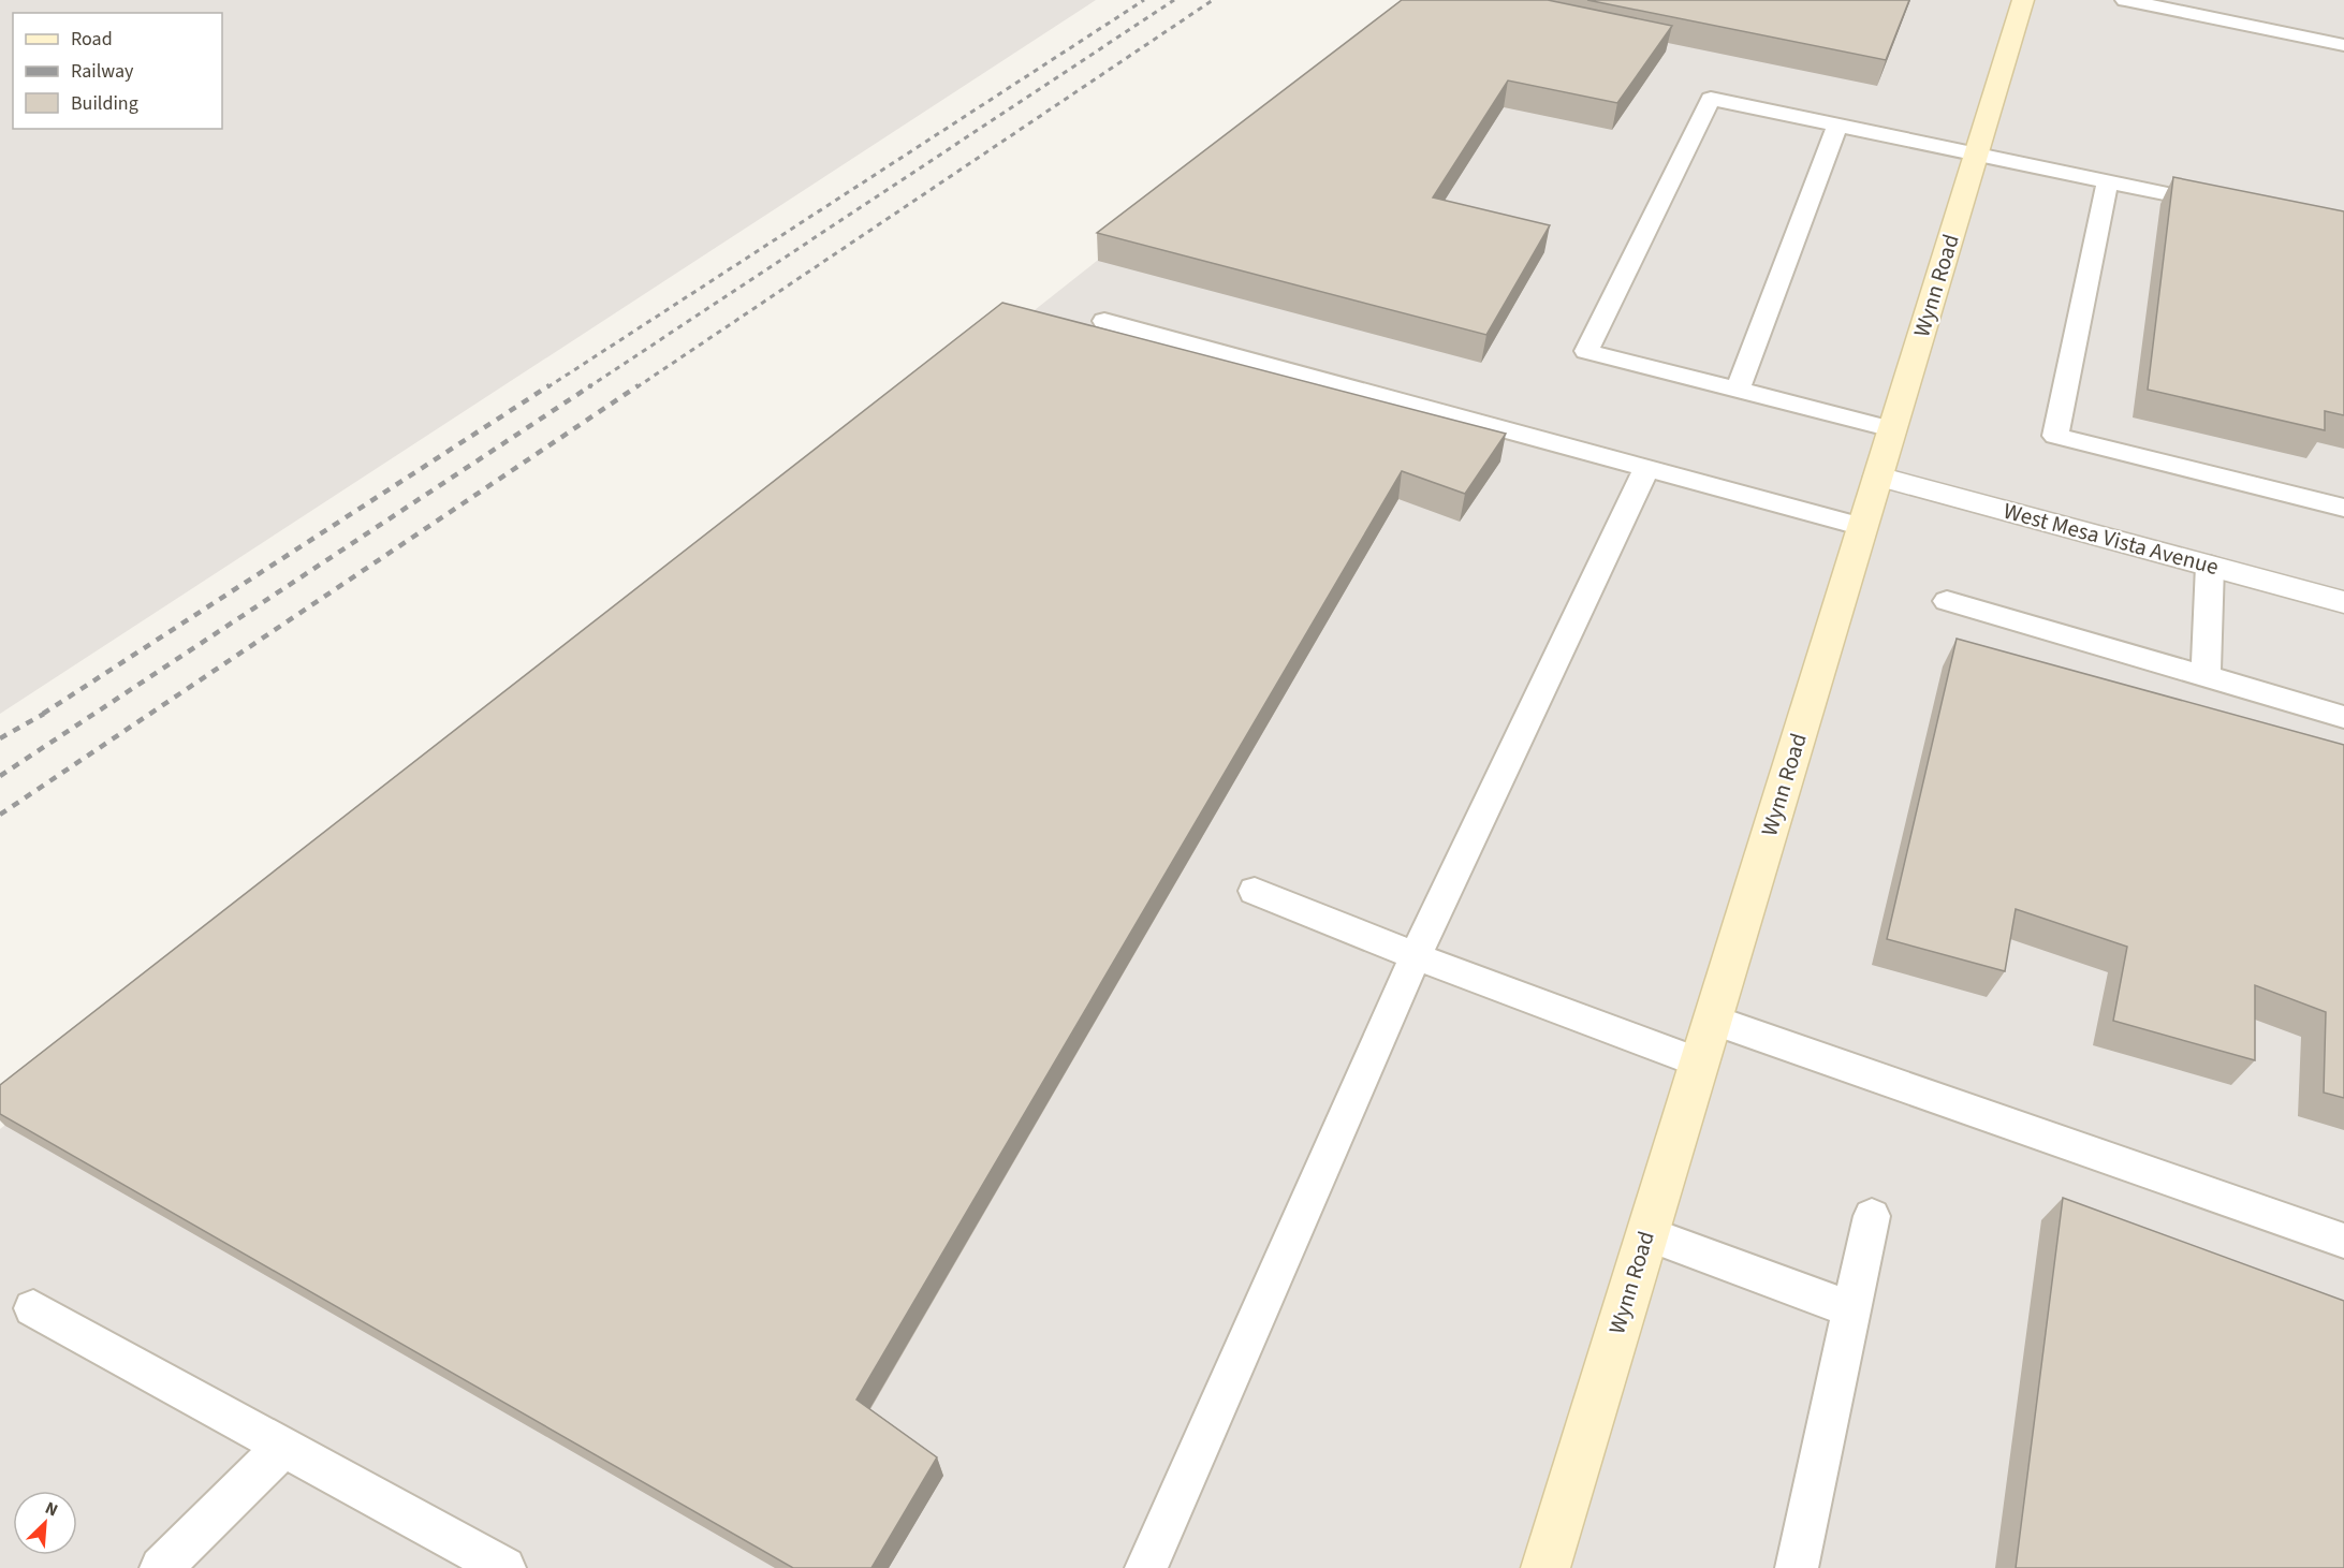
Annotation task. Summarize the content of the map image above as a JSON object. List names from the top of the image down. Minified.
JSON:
{"streets":{"street":["Wynn Road","West Mesa Vista Avenue"]},"crossings":[["Wynn Road","West Mesa Vista Avenue"]],"legend":["Road","Railway","Building"],"north":"top right"}
